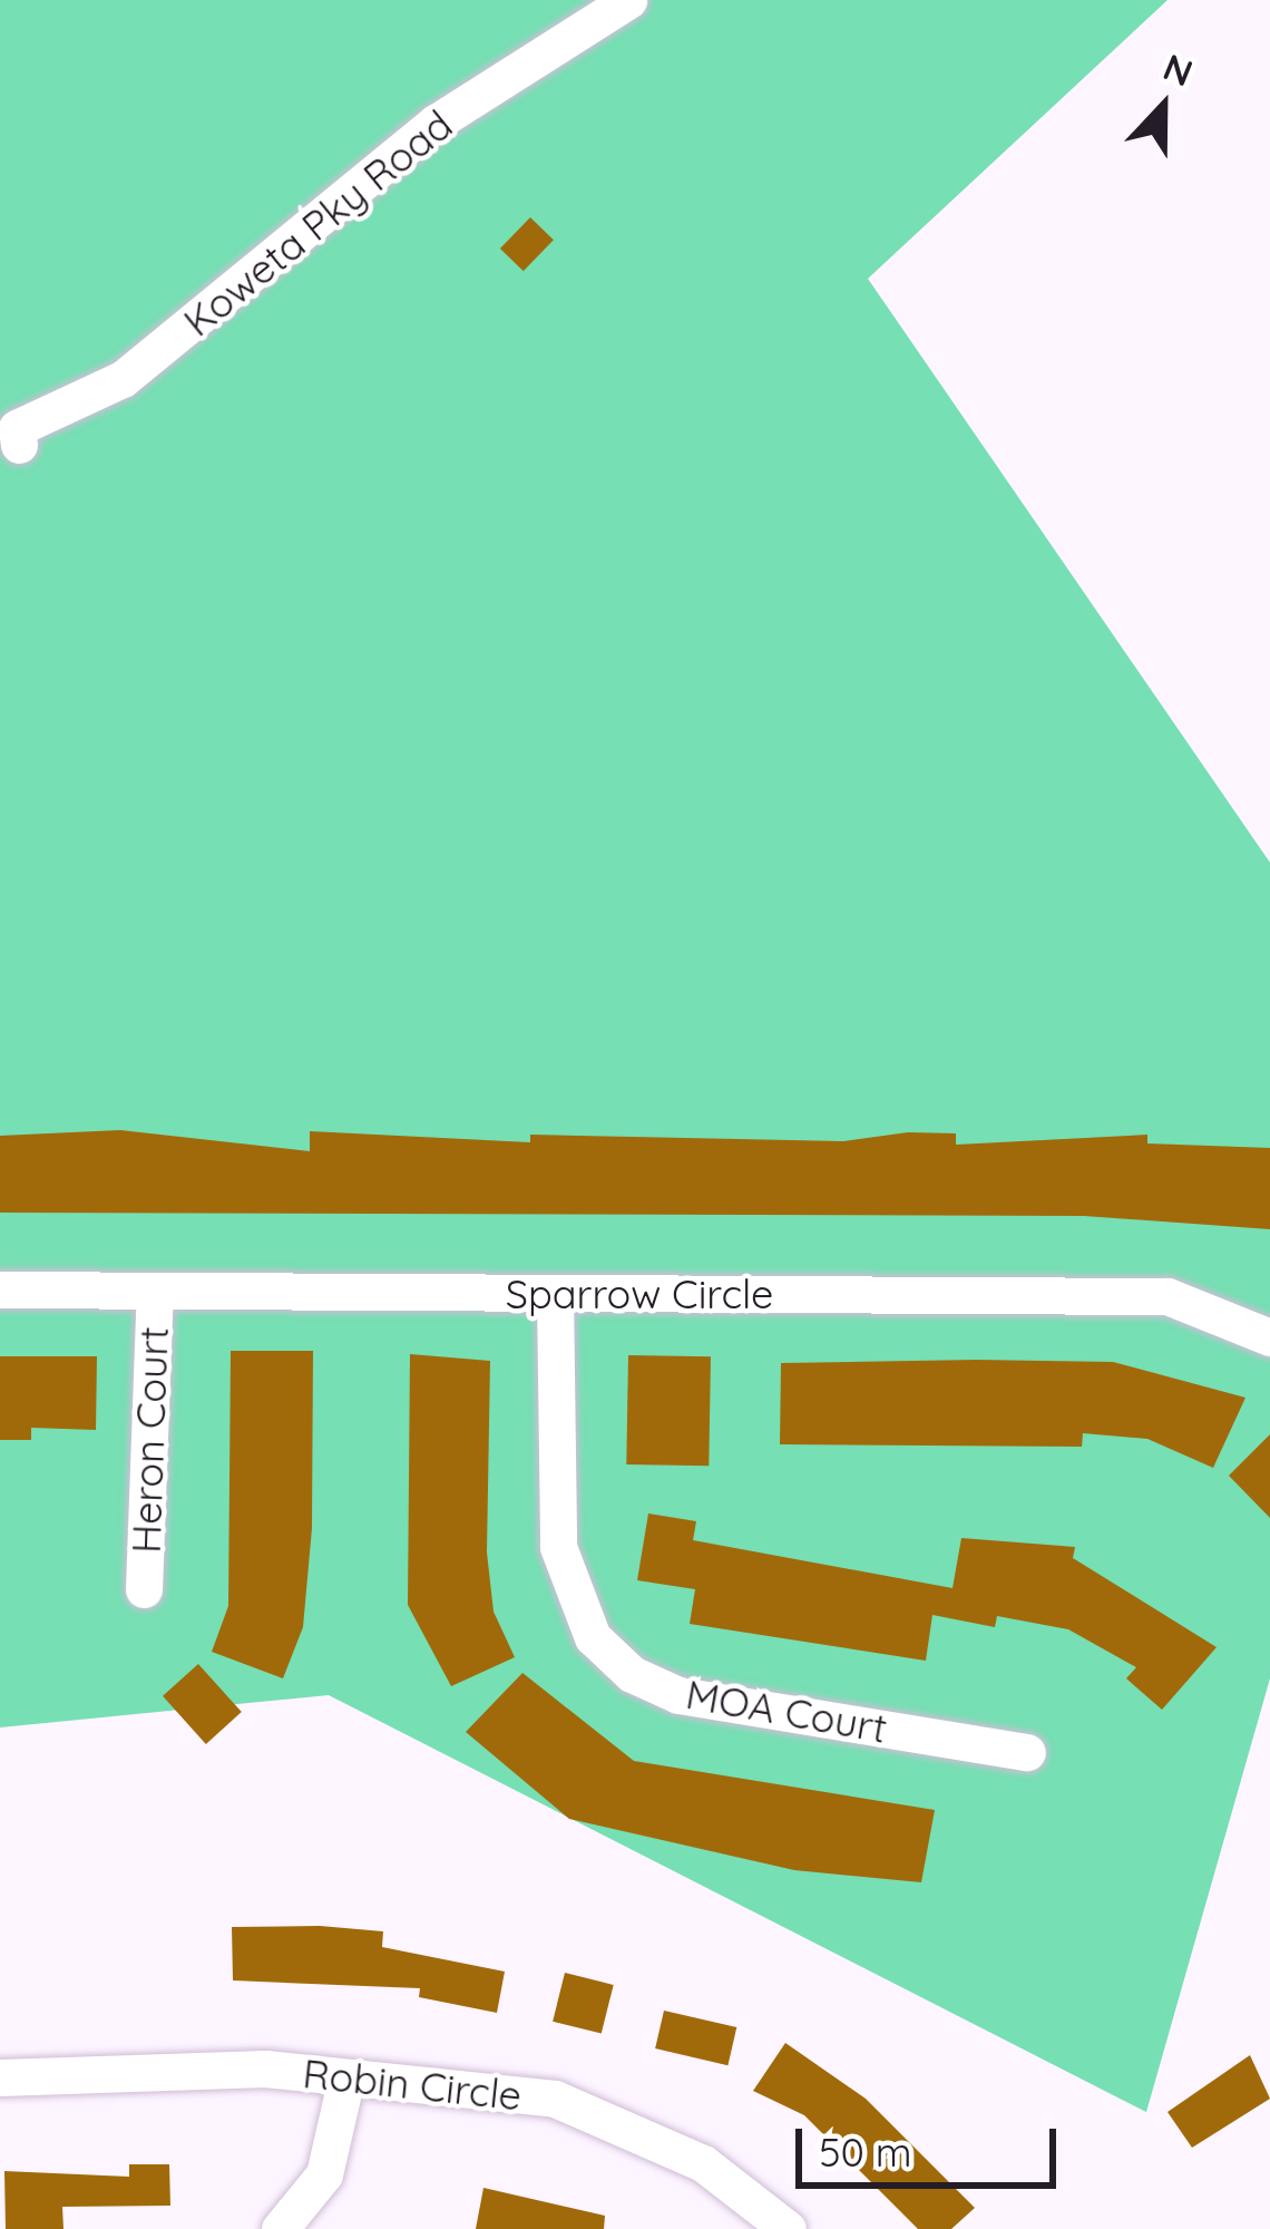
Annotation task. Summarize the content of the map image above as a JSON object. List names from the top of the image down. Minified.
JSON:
{"streets":{"street":["Koweta Pky Road","Sparrow Circle","Heron Court","MOA Court","Robin Circle"]},"crossings":[["Sparrow Circle","Heron Court"],["Sparrow Circle","MOA Court"]],"scale_bar":"50 m","north":"top"}
